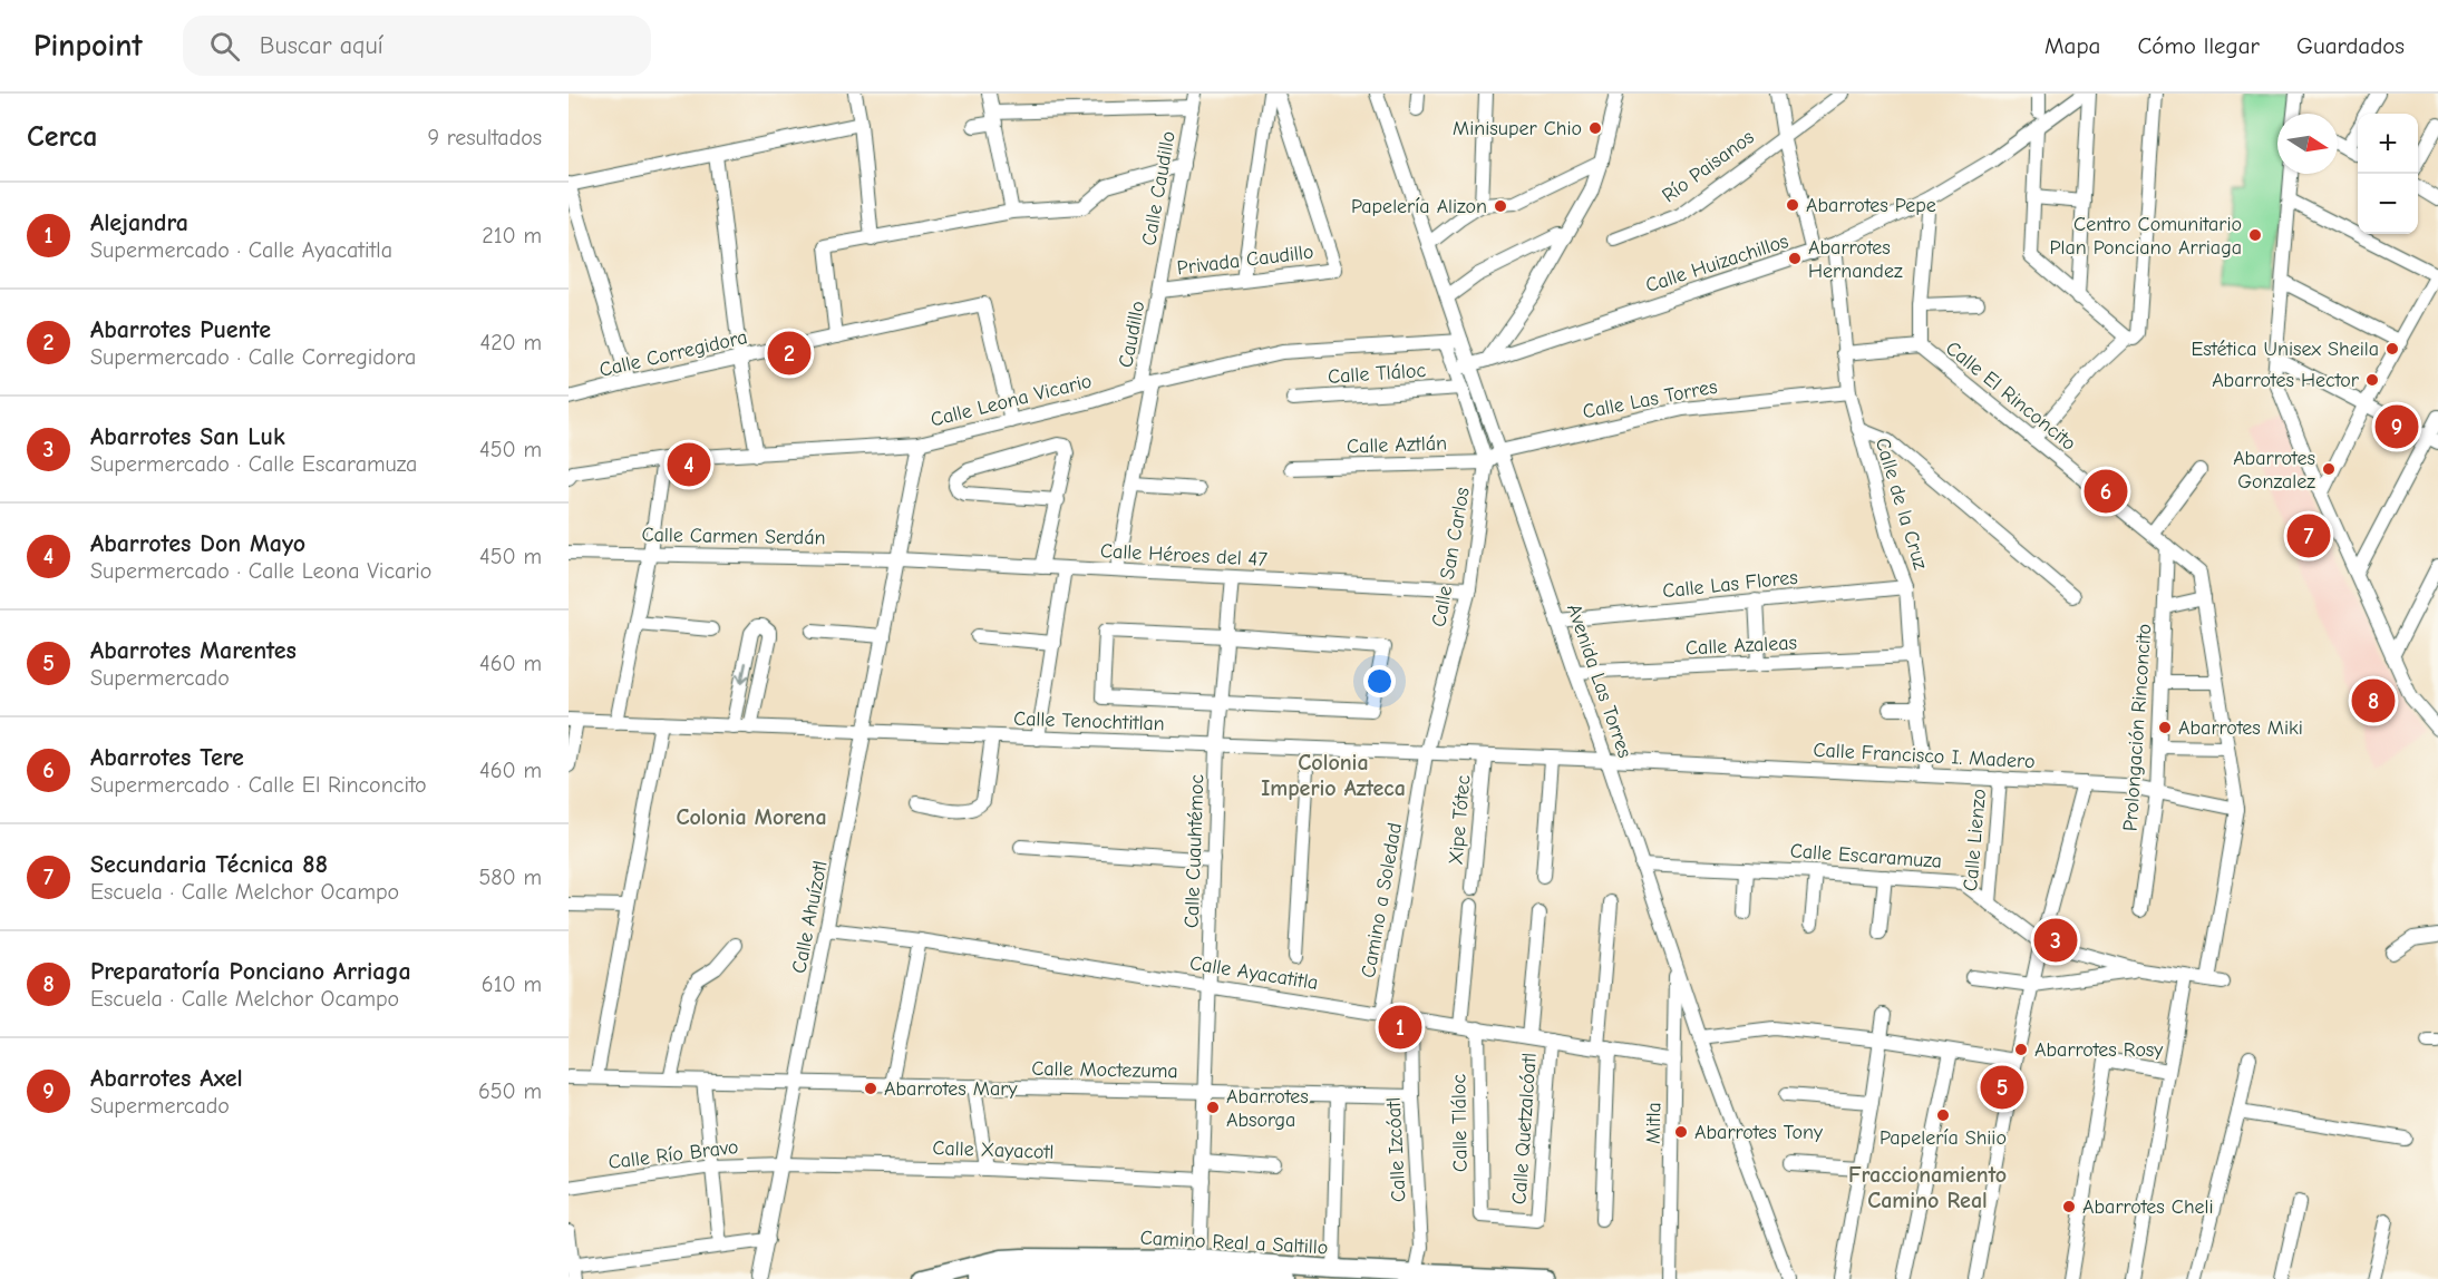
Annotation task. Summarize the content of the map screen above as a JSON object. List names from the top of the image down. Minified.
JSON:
{"streets":{"street":["Río Paisanos","Calle Caudillo","Privada Caudillo","Calle Huizachillos","Caudillo","Calle Corregidora","Calle Tláloc","Calle El Rinconcito","Calle Las Torres","Calle Leona Vicario","Calle Aztlán","Calle de la Cruz","Calle Carmen Serdán","Calle Héroes del 47","Calle San Carlos","Calle Las Flores","Calle Azaleas","Avenida Las Torres","Calle Tenochtitlan","Prolongación Rinconcito","Calle Francisco I. Madero","Xipe Tótec","Calle Lienzo","Calle Cuauhtémoc","Calle Escaramuza","Camino a Soledad","Calle Ahuízotl","Calle Ayacatitla","Calle Moctezuma","Mitla","Calle Quetzalcóatl","Calle Xayacotl","Calle Izcóatl","Calle Río Bravo","Camino Real a Saltillo"]},"crossings":[["Calle Caudillo","Privada Caudillo"],["Calle Caudillo","Caudillo"],["Privada Caudillo","Caudillo"],["Calle Huizachillos","Calle de la Cruz"],["Caudillo","Calle Leona Vicario"],["Caudillo","Calle Héroes del 47"],["Calle Corregidora","Calle Leona Vicario"],["Calle Tláloc","Calle San Carlos"],["Calle Tláloc","Calle Ayacatitla"],["Calle Tláloc","Calle Quetzalcóatl"],["Calle El Rinconcito","Calle de la Cruz"],["Calle El Rinconcito","Prolongación Rinconcito"],["Calle Las Torres","Calle de la Cruz"],["Calle Las Torres","Avenida Las Torres"],["Calle Leona Vicario","Avenida Las Torres"],["Calle Leona Vicario","Calle Ahuízotl"],["Calle Aztlán","Calle San Carlos"],["Calle de la Cruz","Calle Las Flores"],["Calle de la Cruz","Calle Azaleas"],["Calle de la Cruz","Calle Francisco I. Madero"],["Calle Carmen Serdán","Calle Héroes del 47"],["Calle Carmen Serdán","Calle Ahuízotl"],["Calle Héroes del 47","Calle San Carlos"],["Calle Héroes del 47","Calle Cuauhtémoc"],["Calle Héroes del 47","Calle Ahuízotl"],["Calle San Carlos","Avenida Las Torres"],["Calle San Carlos","Calle Tenochtitlan"],["Calle San Carlos","Camino a Soledad"],["Calle Las Flores","Avenida Las Torres"],["Calle Azaleas","Avenida Las Torres"],["Avenida Las Torres","Calle Tenochtitlan"],["Avenida Las Torres","Calle Francisco I. Madero"],["Avenida Las Torres","Calle Escaramuza"],["Avenida Las Torres","Mitla"],["Calle Tenochtitlan","Calle Francisco I. Madero"],["Calle Tenochtitlan","Xipe Tótec"],["Calle Tenochtitlan","Calle Cuauhtémoc"],["Calle Tenochtitlan","Camino a Soledad"],["Calle Tenochtitlan","Calle Ahuízotl"],["Prolongación Rinconcito","Calle Francisco I. Madero"],["Calle Francisco I. Madero","Calle Lienzo"],["Calle Lienzo","Calle Escaramuza"],["Calle Cuauhtémoc","Calle Ayacatitla"],["Calle Cuauhtémoc","Calle Moctezuma"],["Calle Cuauhtémoc","Calle Xayacotl"],["Calle Cuauhtémoc","Camino Real a Saltillo"],["Camino a Soledad","Calle Ayacatitla"],["Calle Ahuízotl","Calle Ayacatitla"],["Calle Ahuízotl","Calle Moctezuma"],["Calle Ahuízotl","Calle Xayacotl"],["Calle Ahuízotl","Calle Río Bravo"],["Calle Ayacatitla","Mitla"],["Calle Ayacatitla","Calle Quetzalcóatl"],["Calle Ayacatitla","Calle Izcóatl"],["Calle Moctezuma","Calle Izcóatl"],["Calle Xayacotl","Calle Río Bravo"],["Calle Izcóatl","Camino Real a Saltillo"]],"districts":["Colonia Imperio Azteca","Colonia Morena","Fraccionamiento Camino Real"],"places":["Minisuper Chio","Abarrotes Pepe","Papelería Alizon","Centro Comunitario Plan Ponciano Arriaga","Abarrotes Hernandez","Estética Unisex Sheila","Abarrotes Hector","Abarrotes Gonzalez","Abarrotes Miki","Abarrotes Rosy","Abarrotes Mary","Abarrotes Absorga","Papelería Shiio","Abarrotes Tony","Abarrotes Cheli"],"north":"right","page":{"header":"Pinpoint","search":"Buscar aquí","nav":["Mapa","Cómo llegar","Guardados"],"heading":["Cerca","9 resultados"],"map_buttons":["+","−"],"list":[{"mark":"1","name":"Alejandra","note":"Supermercado · Calle Ayacatitla","value":"210 m"},{"mark":"2","name":"Abarrotes Puente","note":"Supermercado · Calle Corregidora","value":"420 m"},{"mark":"3","name":"Abarrotes San Luk","note":"Supermercado · Calle Escaramuza","value":"450 m"},{"mark":"4","name":"Abarrotes Don Mayo","note":"Supermercado · Calle Leona Vicario","value":"450 m"},{"mark":"5","name":"Abarrotes Marentes","note":"Supermercado","value":"460 m"},{"mark":"6","name":"Abarrotes Tere","note":"Supermercado · Calle El Rinconcito","value":"460 m"},{"mark":"7","name":"Secundaria Técnica 88","note":"Escuela · Calle Melchor Ocampo","value":"580 m"},{"mark":"8","name":"Preparatoría Ponciano Arriaga","note":"Escuela · Calle Melchor Ocampo","value":"610 m"},{"mark":"9","name":"Abarrotes Axel","note":"Supermercado","value":"650 m"}],"pins":["2","9","4","6","7","8","3","1","5"]}}
